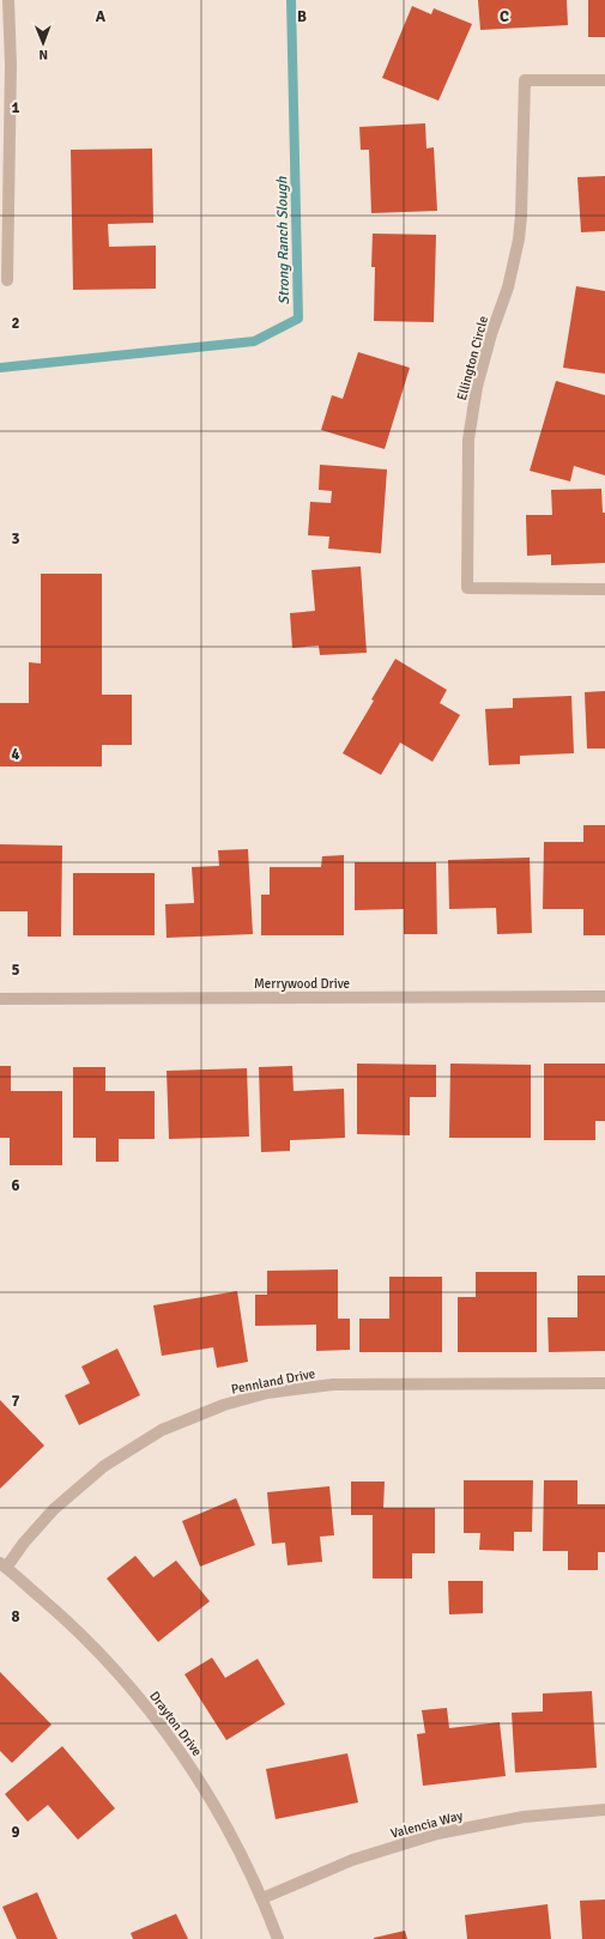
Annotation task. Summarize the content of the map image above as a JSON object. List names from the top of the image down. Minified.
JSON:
{"streets":{"street":["Ellington Circle","Merrywood Drive","Pennland Drive","Drayton Drive","Valencia Way"]},"crossings":[["Pennland Drive","Drayton Drive"],["Drayton Drive","Valencia Way"]],"water":["Strong Ranch Slough"],"north":"bottom","grid":{"columns":["A","B","C"],"rows":["1","2","3","4","5","6","7","8","9"]}}
